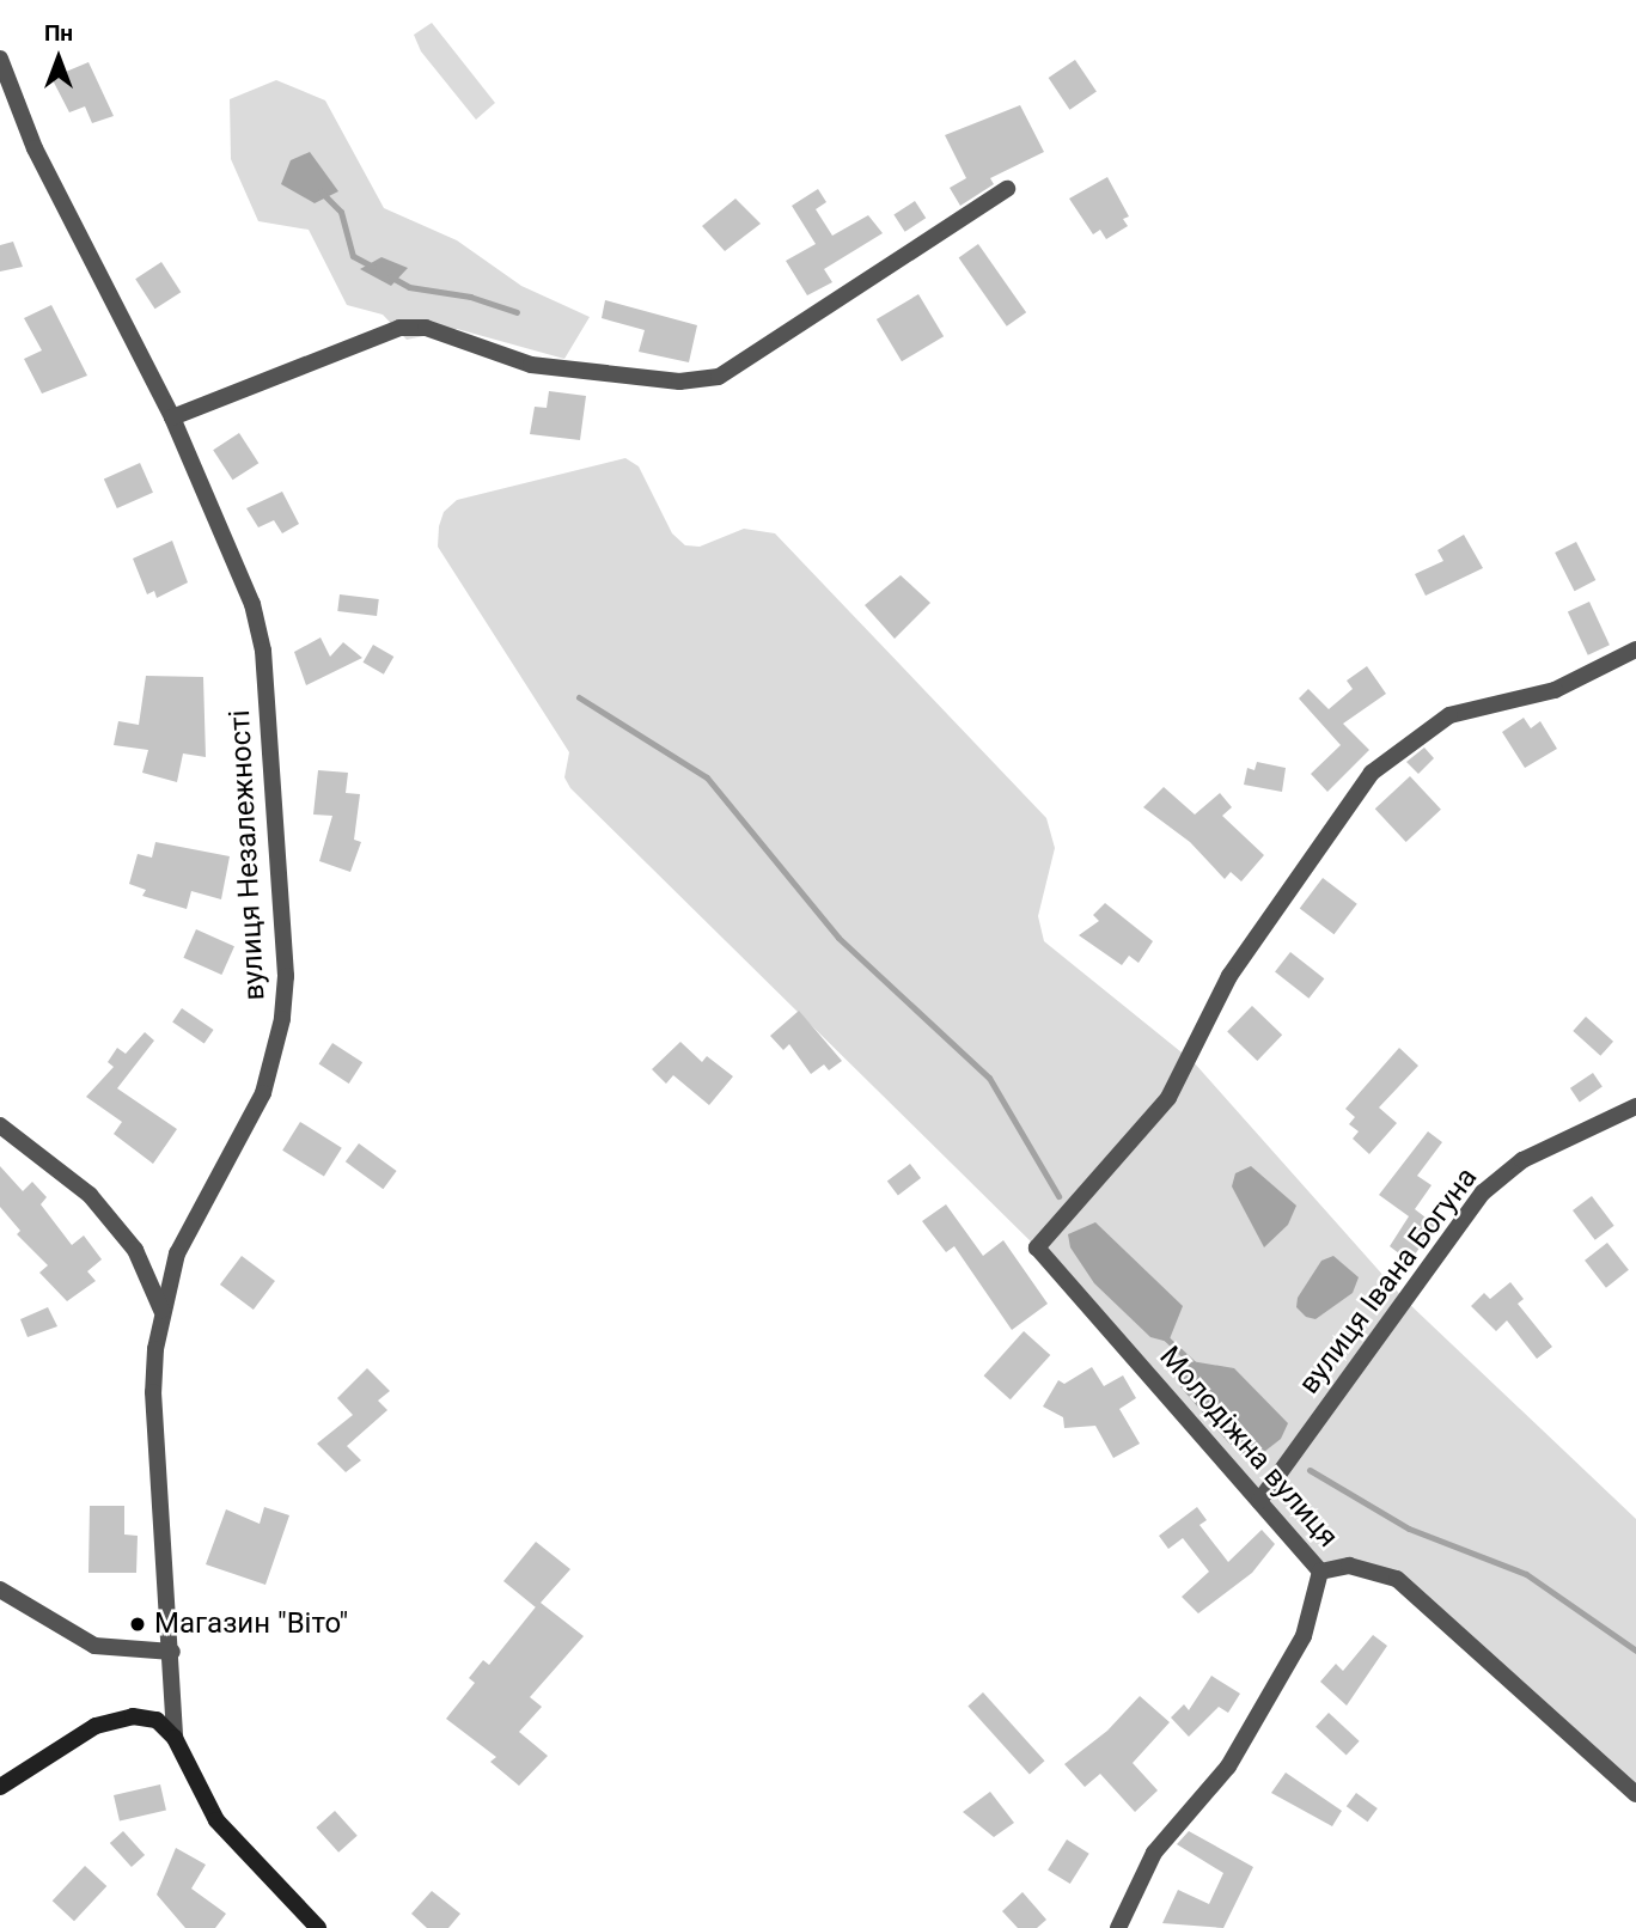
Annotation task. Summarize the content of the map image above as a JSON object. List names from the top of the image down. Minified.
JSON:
{"streets":{"street":["вулиця Незалежності","вулиця Івана Богуна","Молодіжна вулиця"]},"crossings":[["вулиця Івана Богуна","Молодіжна вулиця"]],"places":["Магазин \"Віто\""],"north":"top"}
